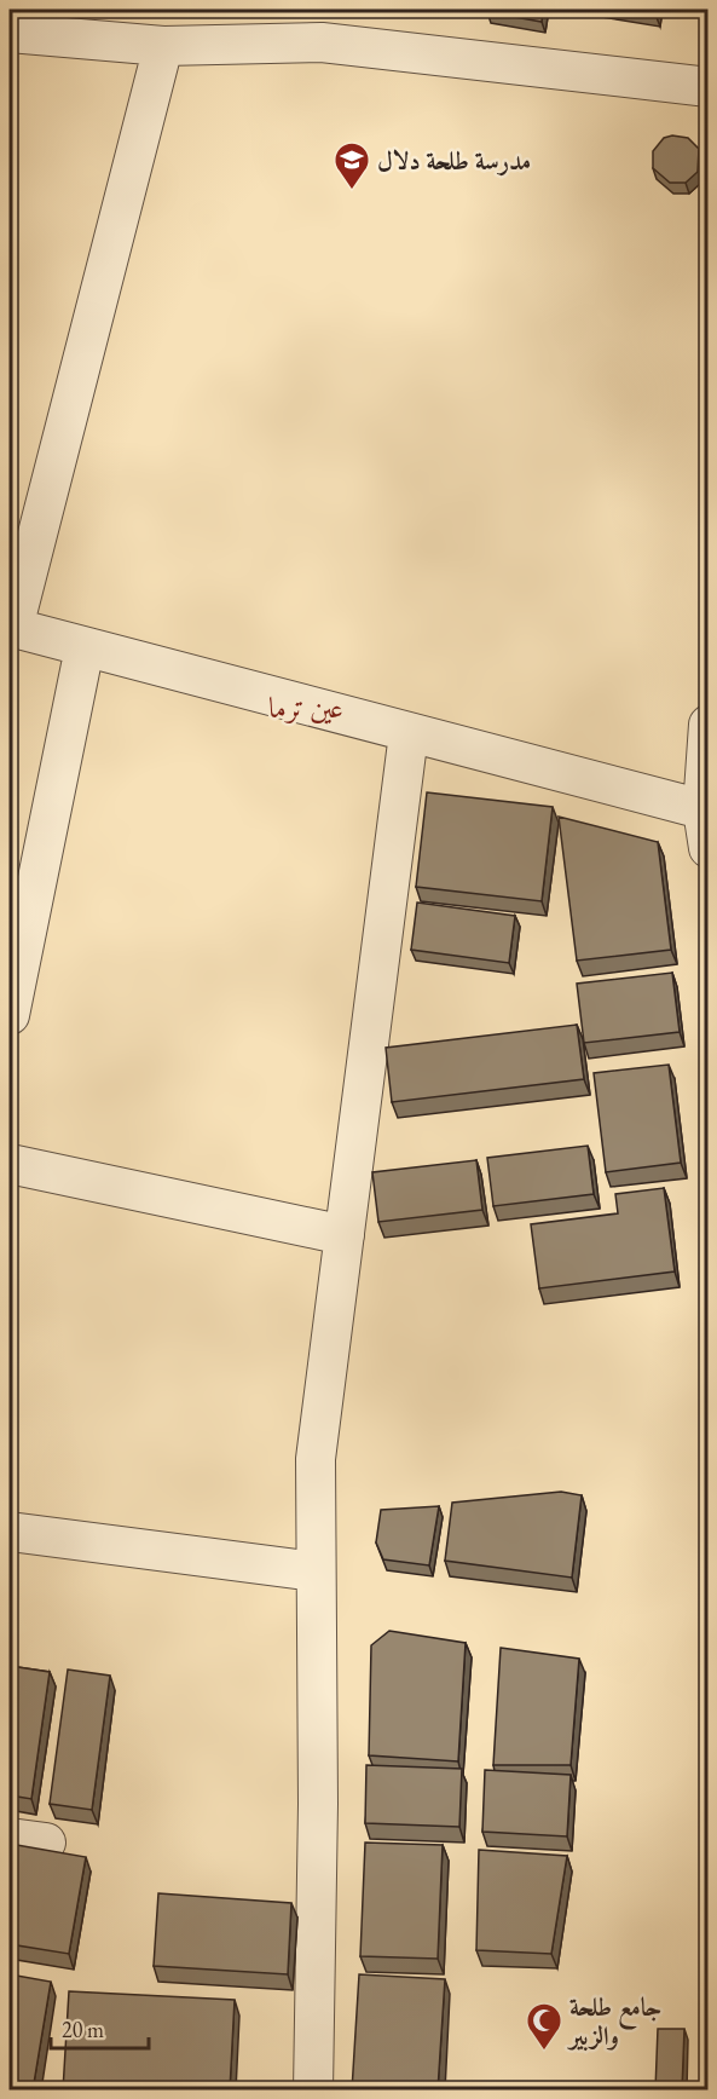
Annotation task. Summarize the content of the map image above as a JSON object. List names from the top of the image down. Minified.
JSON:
{"districts":["عين ترما"],"places":{"school or university":["مدرسة طلحة دلال"],"mosque":["جامع طلحة والزبير"]},"scale_bar":"20 m"}
